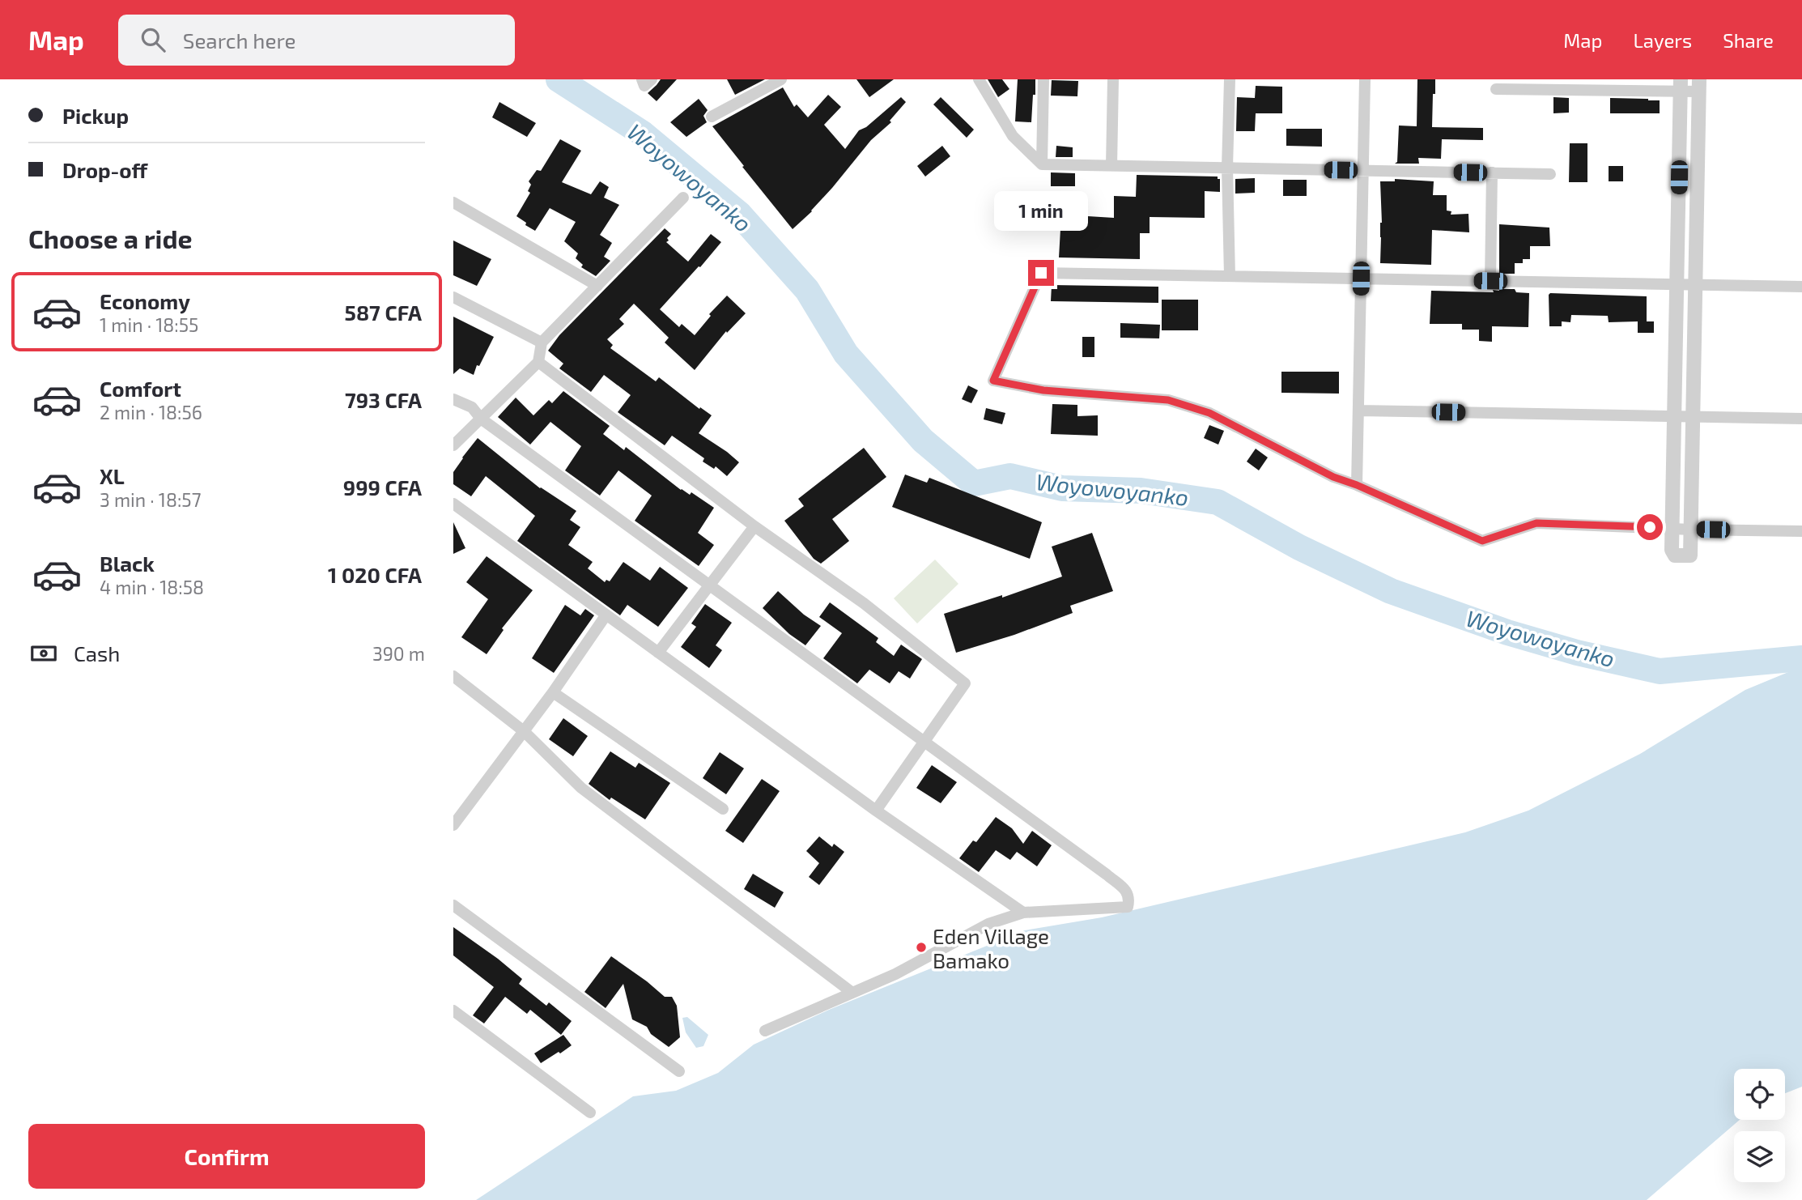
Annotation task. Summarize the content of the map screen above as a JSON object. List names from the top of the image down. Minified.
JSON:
{"water":["Woyowoyanko"],"places":["Eden Village Bamako"],"page":{"header":"Map","search":"Search here","nav":["Map","Layers","Share"],"banner":["Pickup","Drop-off"],"bubble":"1 min","heading":"Choose a ride","list":[{"name":"Economy","note":"1 min · 18:55","value":"587 CFA"},{"name":"Comfort","note":"2 min · 18:56","value":"793 CFA"},{"name":"XL","note":"3 min · 18:57","value":"999 CFA"},{"name":"Black","note":"4 min · 18:58","value":"1 020 CFA"}],"pay":["Cash","390 m"],"buttons":"Confirm"}}
